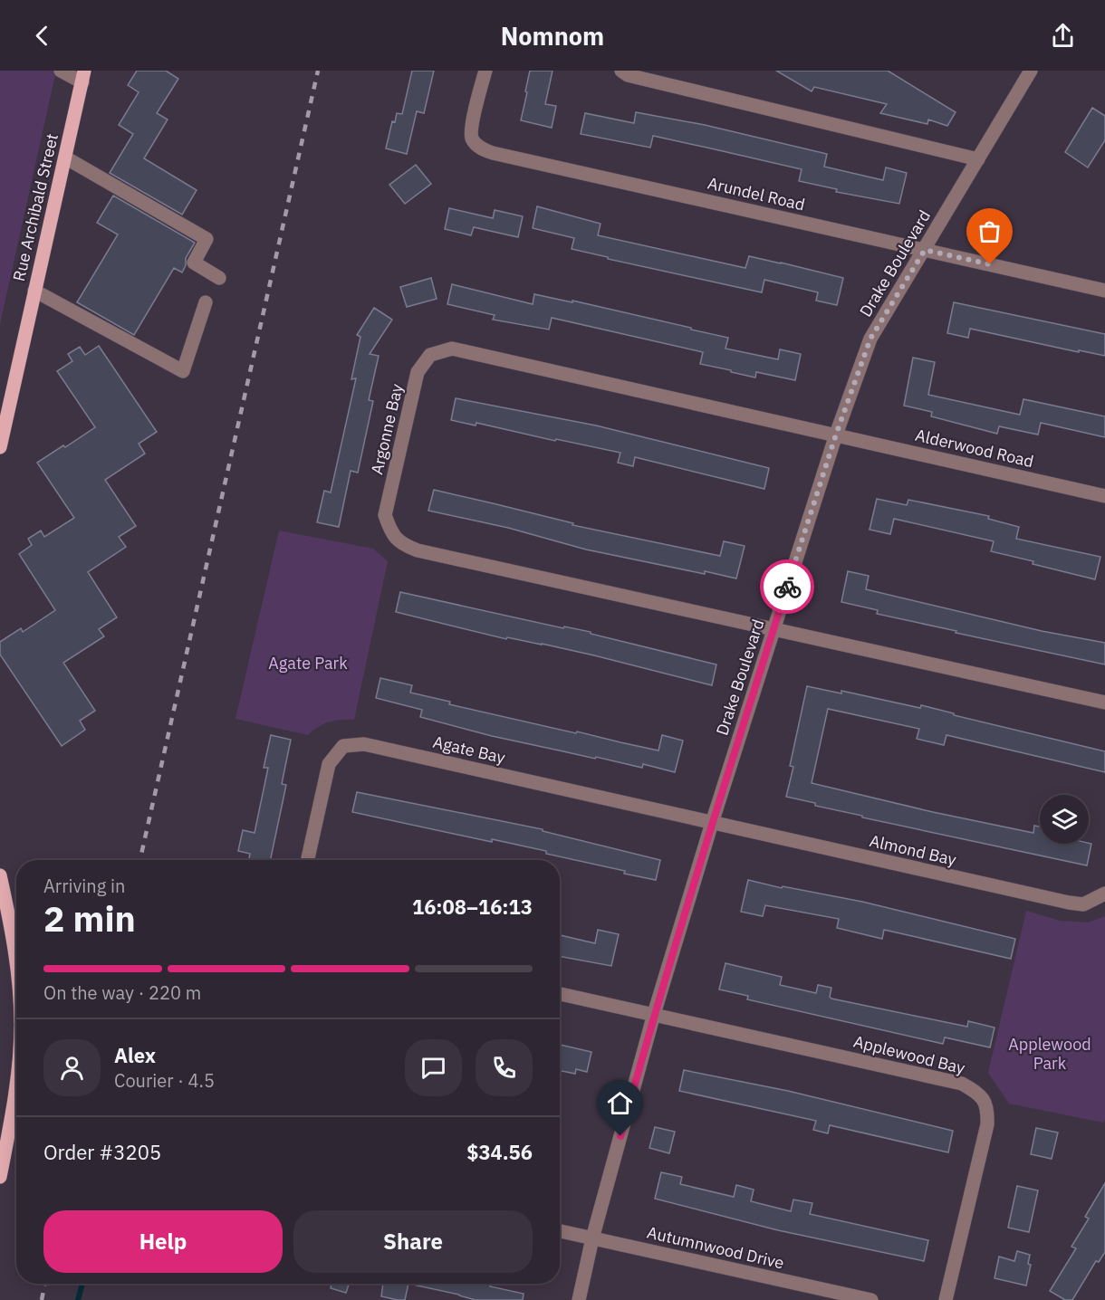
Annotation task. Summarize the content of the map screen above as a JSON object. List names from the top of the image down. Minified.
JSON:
{"streets":{"main road":["Rue Archibald Street"],"street":["Arundel Road","Drake Boulevard","Argonne Bay","Alderwood Road","Agate Bay","Almond Bay","Applewood Bay","Autumnwood Drive"]},"crossings":[["Arundel Road","Drake Boulevard"],["Drake Boulevard","Argonne Bay"],["Drake Boulevard","Alderwood Road"],["Drake Boulevard","Agate Bay"],["Drake Boulevard","Almond Bay"],["Drake Boulevard","Applewood Bay"],["Drake Boulevard","Autumnwood Drive"],["Argonne Bay","Alderwood Road"],["Agate Bay","Almond Bay"]],"parks":["Agate Park","Applewood Park"],"page":{"header":"Nomnom","heading":["2 min","Arriving in","16:08–16:13"],"panel":["Alex","Courier · 4.5","Order #3205","$34.56"],"bar":"On the way · 220 m","buttons":["Help","Share"]}}
